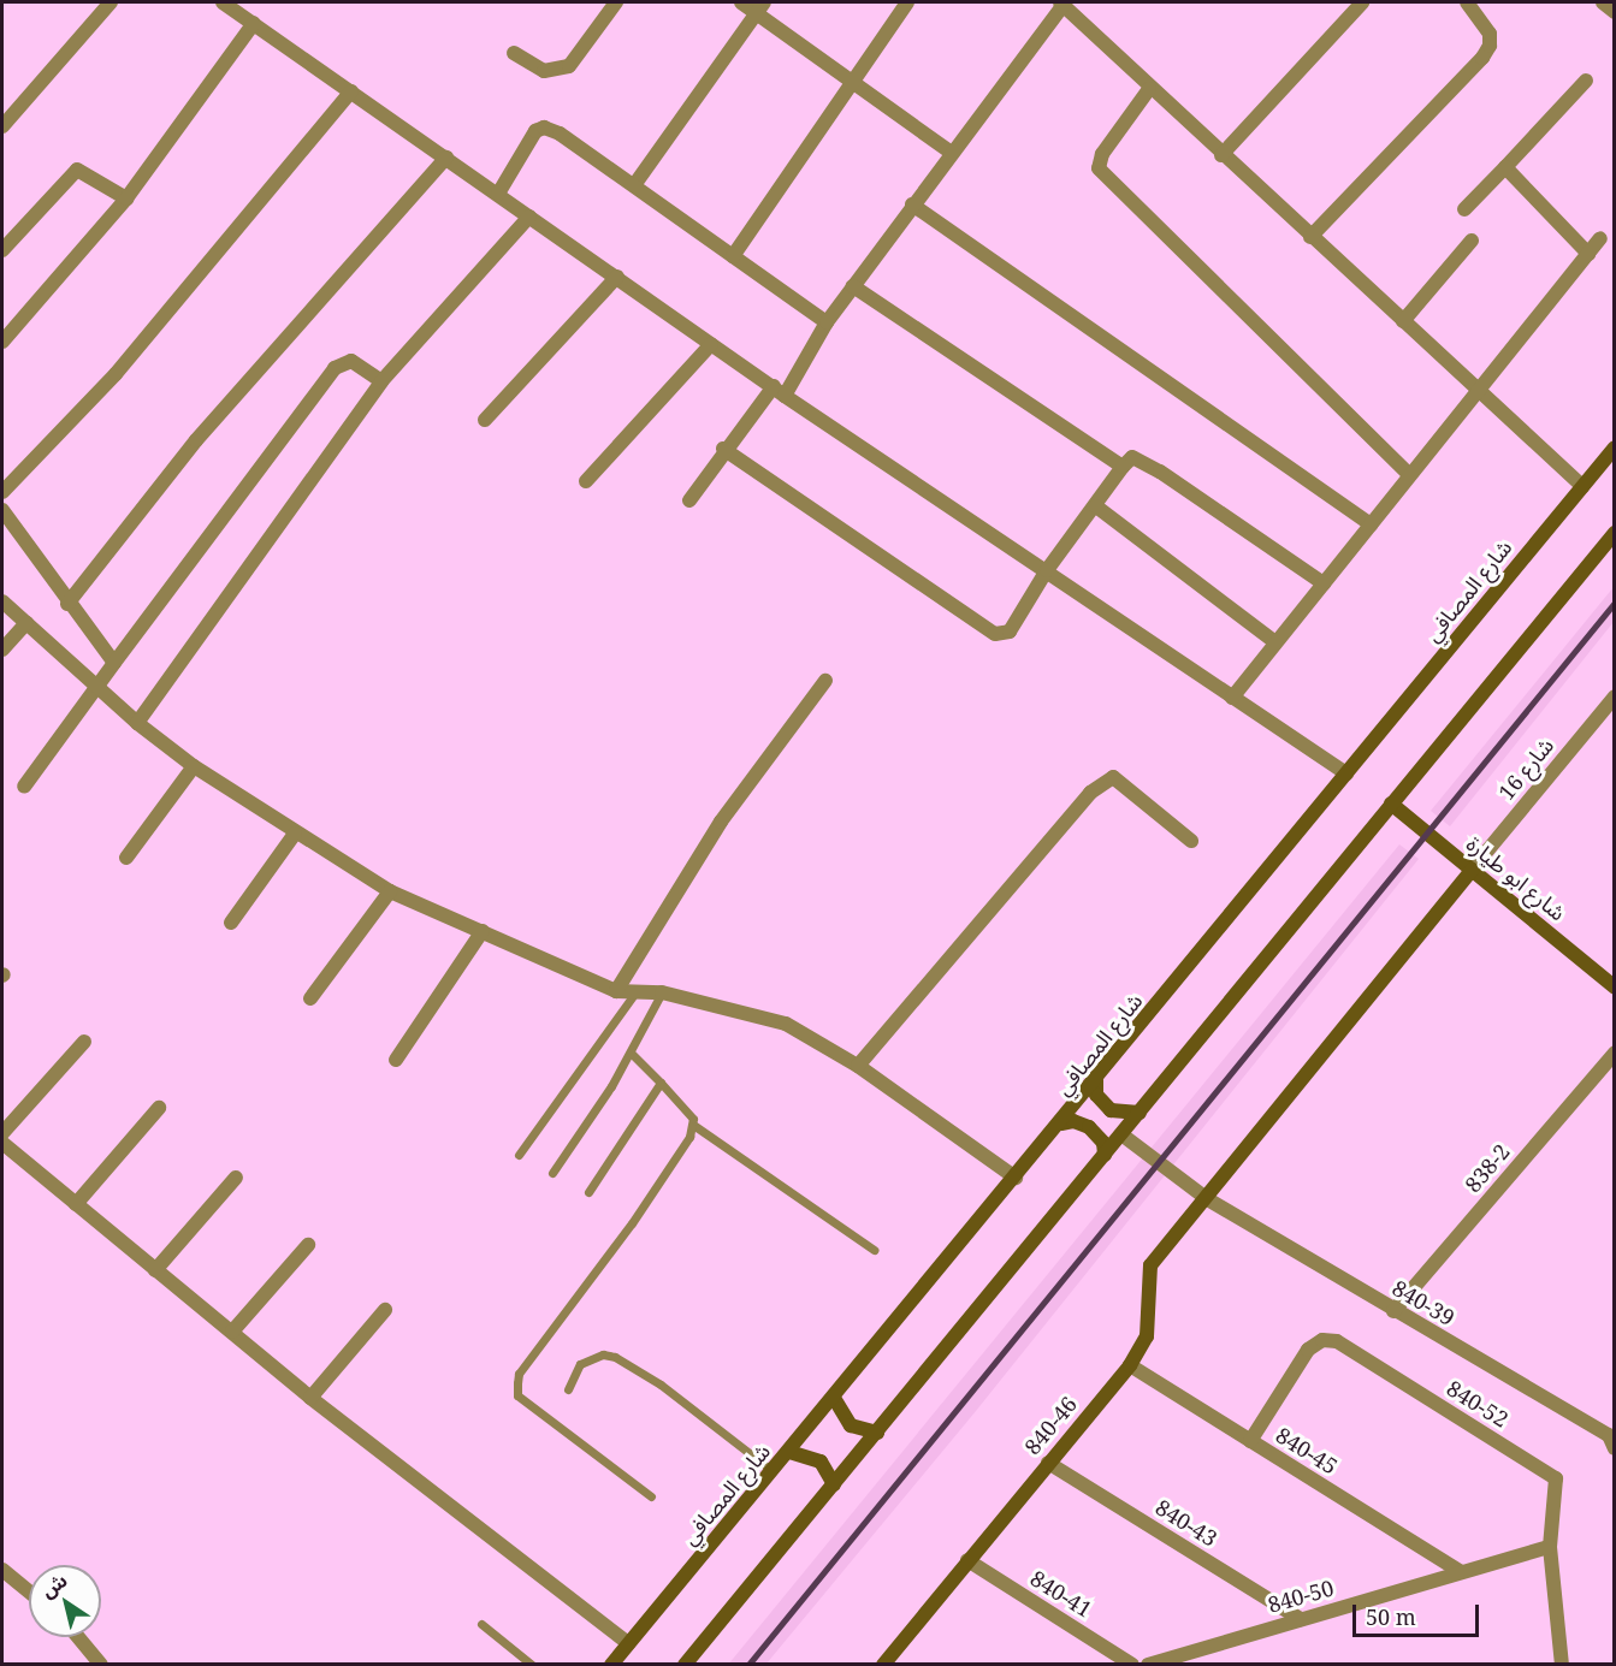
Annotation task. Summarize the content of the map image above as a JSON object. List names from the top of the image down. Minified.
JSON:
{"streets":{"main road":["شارع المصافي","شارع ابو طيارة","840-46"],"street":["شارع 16","838-2","840-39","840-52","840-45","840-43","840-41","840-50"]},"crossings":[["شارع 16","شارع ابو طيارة"],["شارع 16","840-46"],["شارع ابو طيارة","840-46"],["838-2","840-39"],["840-39","840-46"],["840-52","840-45"],["840-52","840-50"],["840-46","840-45"],["840-46","840-43"],["840-46","840-41"],["840-45","840-50"],["840-43","840-50"]],"scale_bar":"50 m","north":"top left"}
